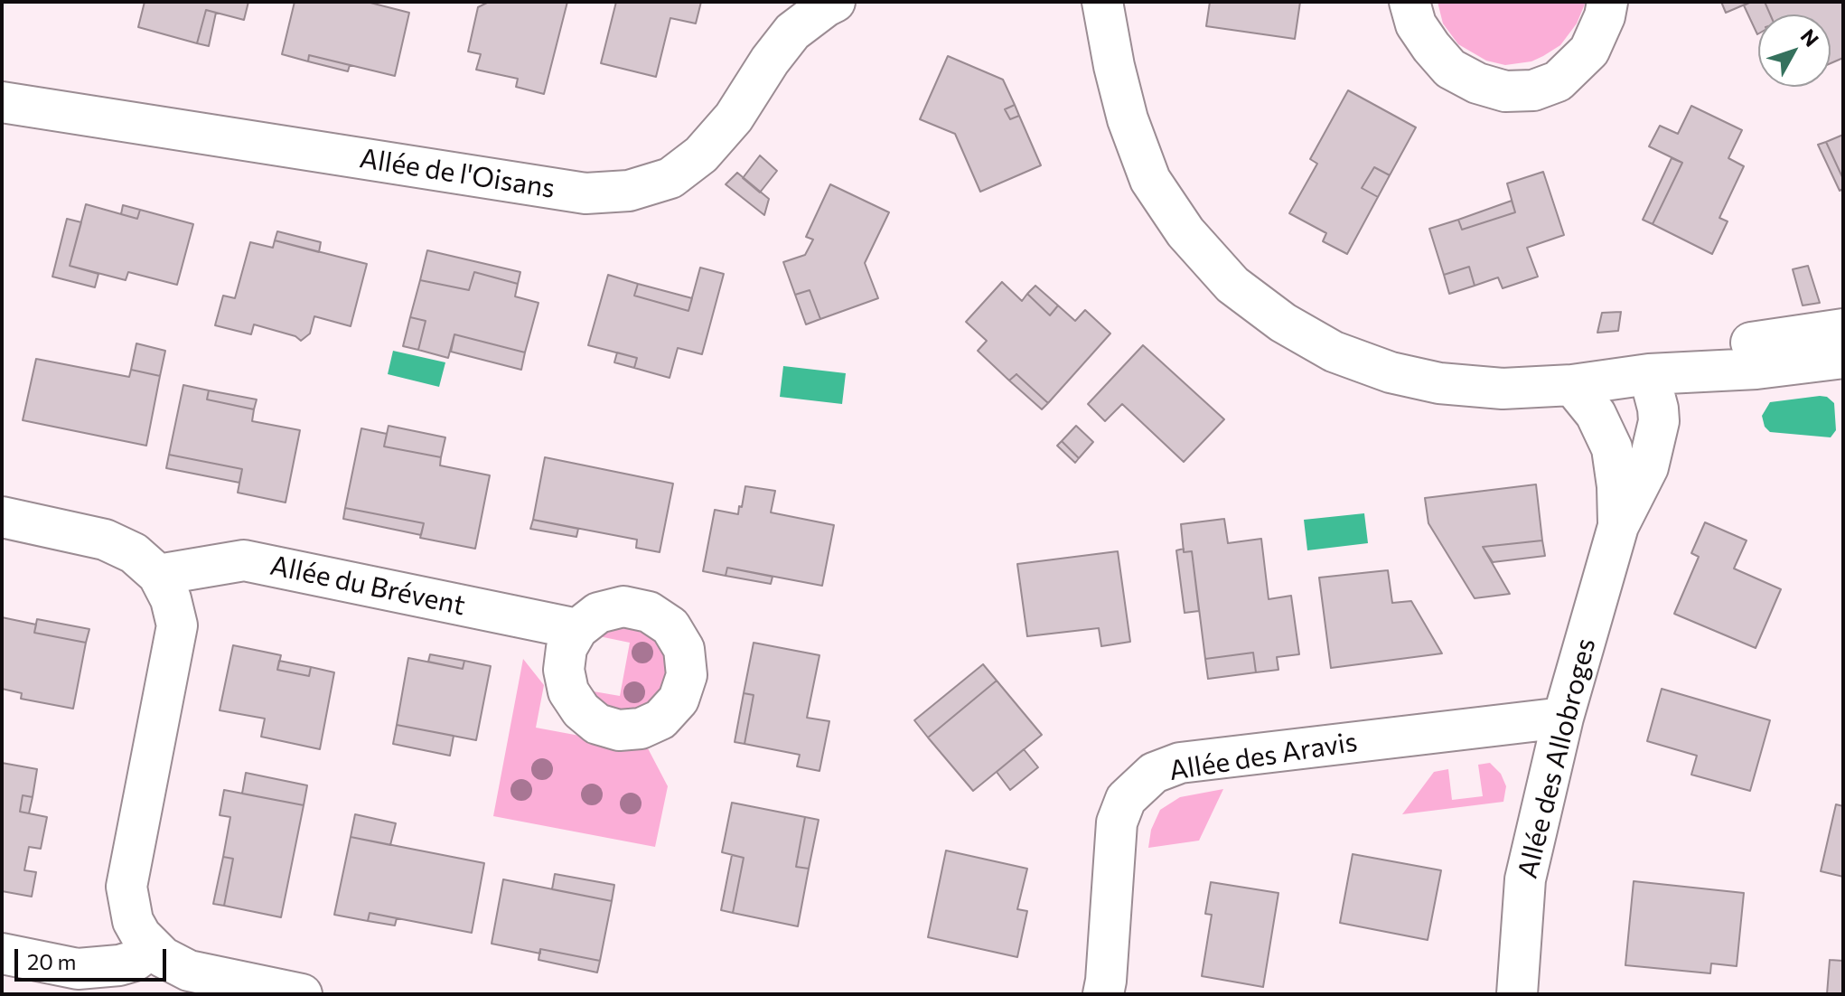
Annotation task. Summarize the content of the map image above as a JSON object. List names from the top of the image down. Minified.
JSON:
{"streets":{"street":["Allée de l'Oisans","Allée du Brévent","Allée des Aravis","Allée des Allobroges"]},"crossings":[["Allée des Aravis","Allée des Allobroges"]],"scale_bar":"20 m","north":"top right"}
